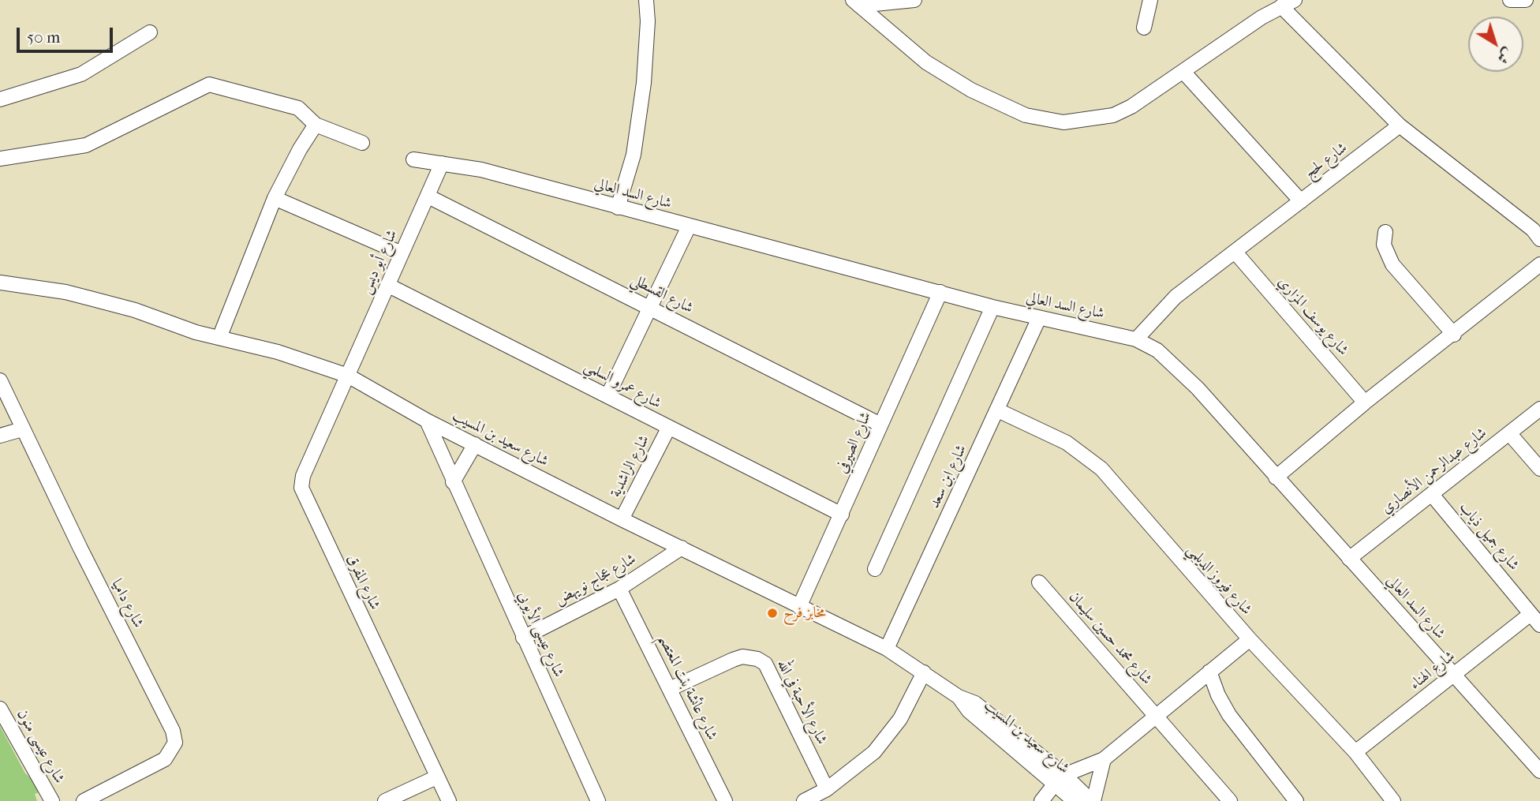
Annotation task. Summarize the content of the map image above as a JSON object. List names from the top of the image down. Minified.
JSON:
{"streets":{"street":["شارع لحج","شارع السد العالي","شارع أبو ديس","شارع القسطلي","شارع يوسف المزاري","شارع عمرو السلمي","شارع سعيد بن المسيب","شارع الصيرفي","شارع الراشدية","شارع عبدالرحمن الأنصاري","شارع ابن سعد","شارع جميل ذياب","شارع عجاج نويهض","شارع فيروز الديلمي","شارع المفرق","شارع داميا","شارع عيسى الأيوبي","شارع محمد حسين سليمان","شارع الهناء","شارع عائشة بنت المعتصم","شارع الأحبة في الله","شارع عيسى منون"]},"crossings":[["شارع لحج","شارع السد العالي"],["شارع لحج","شارع يوسف المزاري"],["شارع السد العالي","شارع أبو ديس"],["شارع السد العالي","شارع الصيرفي"],["شارع السد العالي","شارع عبدالرحمن الأنصاري"],["شارع السد العالي","شارع ابن سعد"],["شارع السد العالي","شارع الهناء"],["شارع أبو ديس","شارع القسطلي"],["شارع أبو ديس","شارع عمرو السلمي"],["شارع أبو ديس","شارع سعيد بن المسيب"],["شارع أبو ديس","شارع المفرق"],["شارع القسطلي","شارع الصيرفي"],["شارع عمرو السلمي","شارع الصيرفي"],["شارع عمرو السلمي","شارع الراشدية"],["شارع سعيد بن المسيب","شارع الصيرفي"],["شارع سعيد بن المسيب","شارع الراشدية"],["شارع سعيد بن المسيب","شارع ابن سعد"],["شارع سعيد بن المسيب","شارع عجاج نويهض"],["شارع سعيد بن المسيب","شارع المفرق"],["شارع سعيد بن المسيب","شارع عيسى الأيوبي"],["شارع عبدالرحمن الأنصاري","شارع جميل ذياب"],["شارع ابن سعد","شارع فيروز الديلمي"],["شارع جميل ذياب","شارع الهناء"],["شارع عجاج نويهض","شارع عيسى الأيوبي"],["شارع عجاج نويهض","شارع عائشة بنت المعتصم"],["شارع فيروز الديلمي","شارع الهناء"],["شارع عائشة بنت المعتصم","شارع الأحبة في الله"]],"places":["مخابز فرح"],"scale_bar":"50 m","north":"bottom right"}
